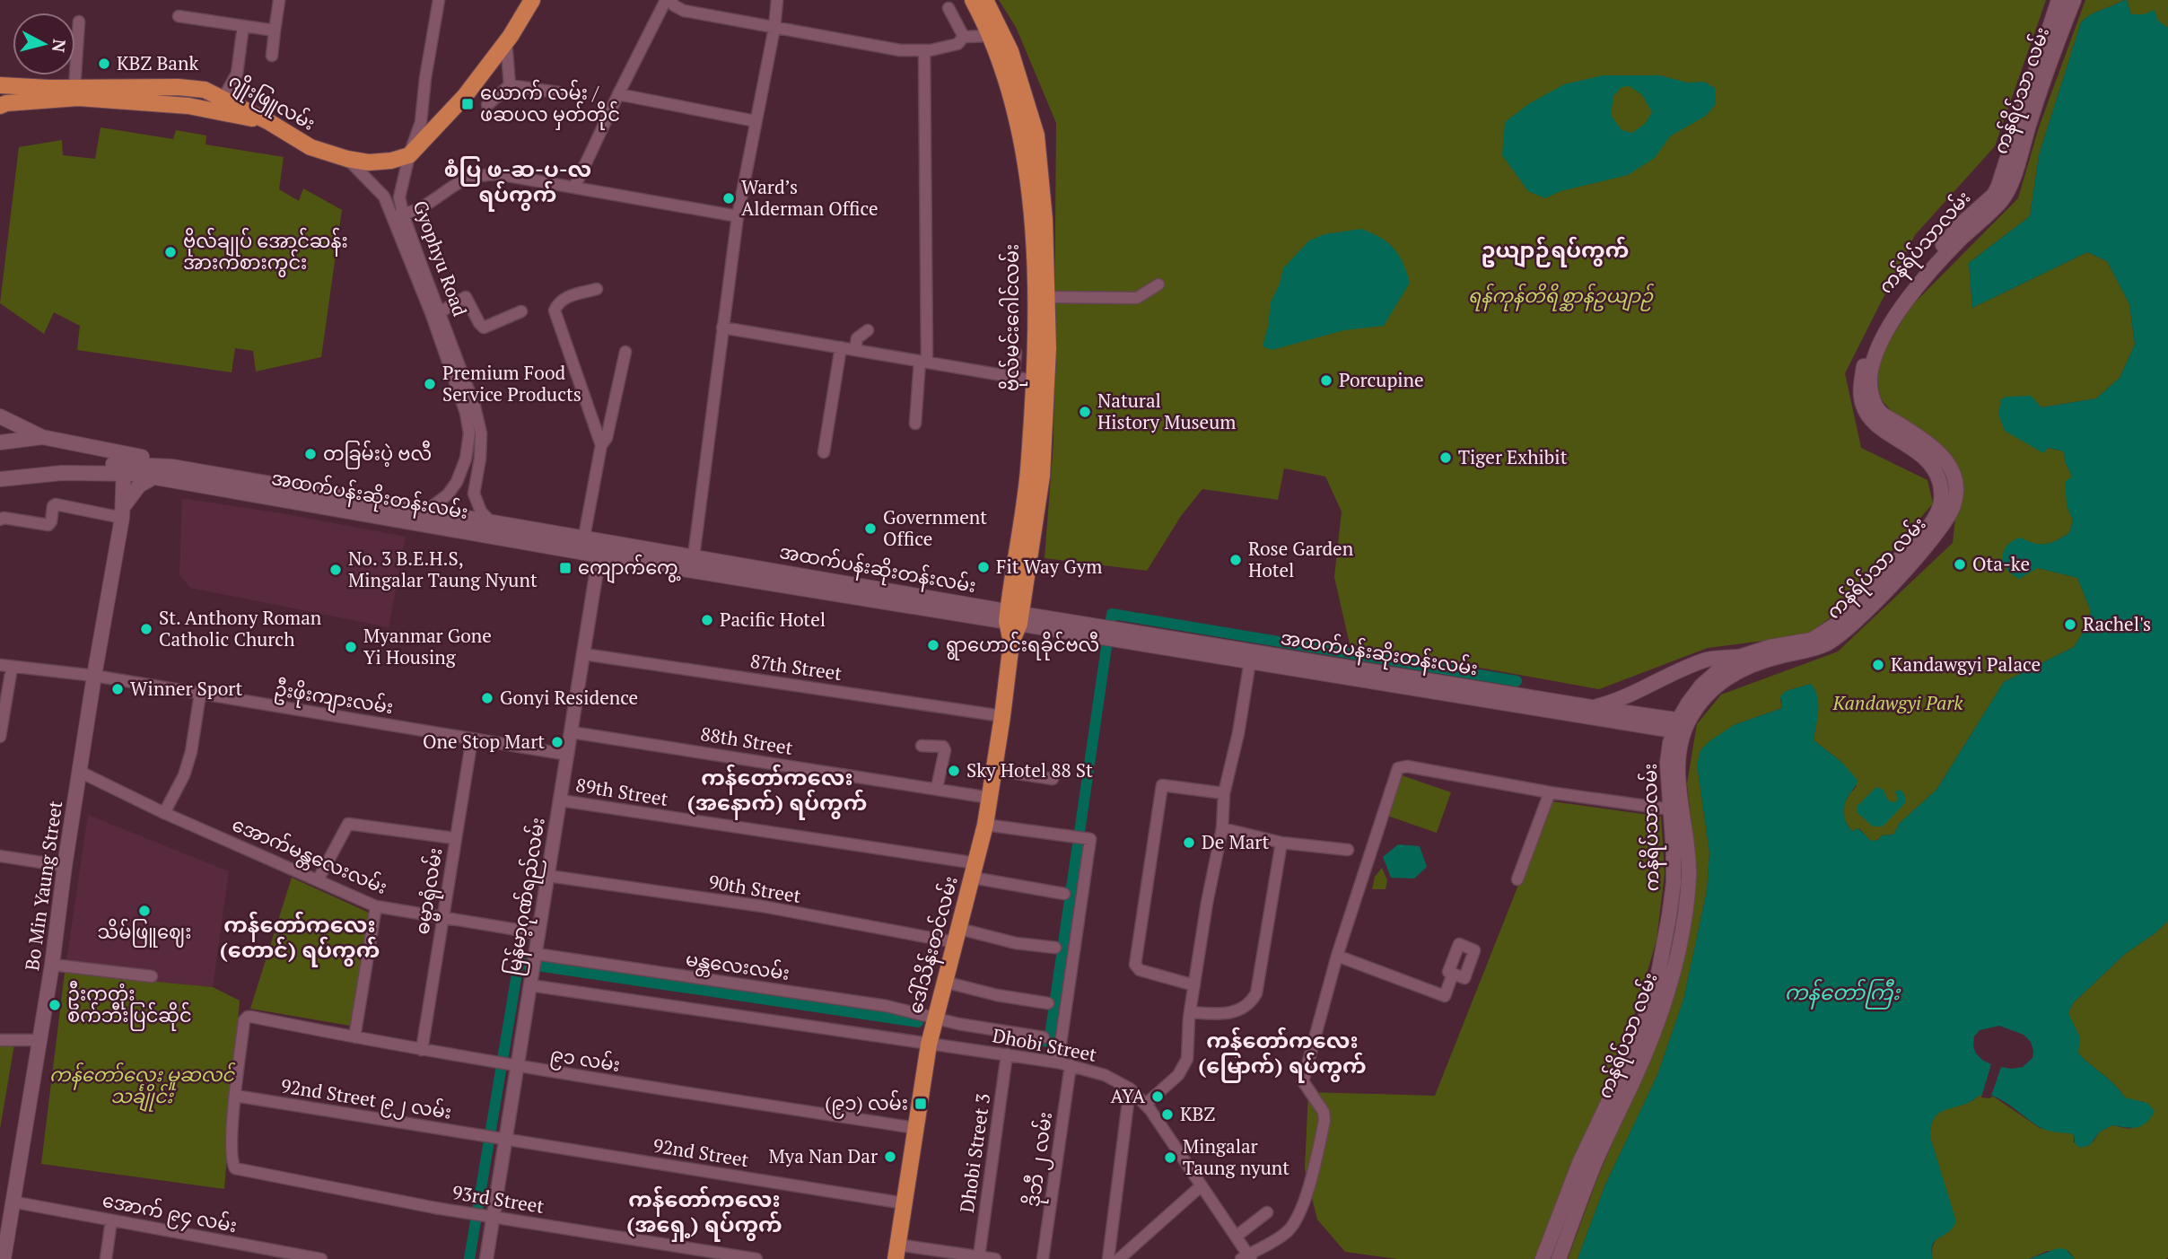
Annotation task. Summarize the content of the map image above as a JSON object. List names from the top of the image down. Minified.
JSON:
{"streets":{"main road":["ကန်ရိပ်သာ လမ်း","ဂျိုးဖြူလမ်း","ကန်ရိပ်သာလမ်း","ဗိုလ်မင်းဂေါင်လမ်း","အထက်ပန်းဆိုးတန်းလမ်း","Bo Min Yaung Street","ဒေါ်သိန်းတင်လမ်း"],"street":["Gyophyu Road","87th Street","ဦးဖိုးကျားလမ်း","88th Street","89th Street","အောက်မန္တလေးလမ်း","90th Street","ဓမ္မာရုံလမ်း","မြန်မာ့ဂုဏ်ရည်လမ်း","မန္တလေးလမ်း","Dhobi Street","၉၁ လမ်း","92nd Street ၉၂ လမ်း","92nd Street","Dhobi Street 3","ဒိုဘီ ၂ လမ်း","93rd Street","အောက် ၉၄ လမ်း"]},"crossings":[["ကန်ရိပ်သာ လမ်း","ကန်ရိပ်သာလမ်း"],["ကန်ရိပ်သာ လမ်း","အထက်ပန်းဆိုးတန်းလမ်း"],["ဂျိုးဖြူလမ်း","Gyophyu Road"],["ကန်ရိပ်သာလမ်း","အထက်ပန်းဆိုးတန်းလမ်း"],["Gyophyu Road","အထက်ပန်းဆိုးတန်းလမ်း"],["ဗိုလ်မင်းဂေါင်လမ်း","အထက်ပန်းဆိုးတန်းလမ်း"],["ဗိုလ်မင်းဂေါင်လမ်း","ဒေါ်သိန်းတင်လမ်း"],["အထက်ပန်းဆိုးတန်းလမ်း","Bo Min Yaung Street"],["အထက်ပန်းဆိုးတန်းလမ်း","မြန်မာ့ဂုဏ်ရည်လမ်း"],["အထက်ပန်းဆိုးတန်းလမ်း","ဒေါ်သိန်းတင်လမ်း"],["87th Street","မြန်မာ့ဂုဏ်ရည်လမ်း"],["87th Street","ဒေါ်သိန်းတင်လမ်း"],["ဦးဖိုးကျားလမ်း","Bo Min Yaung Street"],["ဦးဖိုးကျားလမ်း","ဓမ္မာရုံလမ်း"],["ဦးဖိုးကျားလမ်း","မြန်မာ့ဂုဏ်ရည်လမ်း"],["88th Street","မြန်မာ့ဂုဏ်ရည်လမ်း"],["88th Street","ဒေါ်သိန်းတင်လမ်း"],["89th Street","မြန်မာ့ဂုဏ်ရည်လမ်း"],["89th Street","ဒေါ်သိန်းတင်လမ်း"],["အောက်မန္တလေးလမ်း","Bo Min Yaung Street"],["အောက်မန္တလေးလမ်း","ဓမ္မာရုံလမ်း"],["အောက်မန္တလေးလမ်း","မြန်မာ့ဂုဏ်ရည်လမ်း"],["Bo Min Yaung Street","အောက် ၉၄ လမ်း"],["90th Street","မြန်မာ့ဂုဏ်ရည်လမ်း"],["90th Street","ဒေါ်သိန်းတင်လမ်း"],["ဓမ္မာရုံလမ်း","၉၁ လမ်း"],["မြန်မာ့ဂုဏ်ရည်လမ်း","မန္တလေးလမ်း"],["မြန်မာ့ဂုဏ်ရည်လမ်း","၉၁ လမ်း"],["မြန်မာ့ဂုဏ်ရည်လမ်း","92nd Street"],["မြန်မာ့ဂုဏ်ရည်လမ်း","93rd Street"],["ဒေါ်သိန်းတင်လမ်း","မန္တလေးလမ်း"],["ဒေါ်သိန်းတင်လမ်း","Dhobi Street"],["ဒေါ်သိန်းတင်လမ်း","၉၁ လမ်း"],["ဒေါ်သိန်းတင်လမ်း","92nd Street"],["Dhobi Street","Dhobi Street 3"],["Dhobi Street","ဒိုဘီ ၂ လမ်း"],["၉၁ လမ်း","92nd Street ၉၂ လမ်း"],["၉၁ လမ်း","93rd Street"],["92nd Street ၉၂ လမ်း","92nd Street"],["92nd Street ၉၂ လမ်း","93rd Street"]],"districts":["စံပြ ဖ-ဆ-ပ-လ ရပ်ကွက်","ဥယျာဉ်ရပ်ကွက်","ကန်တော်ကလေး (အနောက်) ရပ်ကွက်","ကန်တော်ကလေး (တောင်) ရပ်ကွက်","ကန်တော်ကလေး (မြောက်) ရပ်ကွက်","ကန်တော်ကလေး (အရှေ့) ရပ်ကွက်"],"water":["ကန်တော်ကြီး"],"parks":["ရန်ကုန်တိရိစ္ဆာန်ဥယျာဉ်","Kandawgyi Park","ကန်တော်လေး မူဆလင် သင်္ချိုင်း"],"places":{"other":["KBZ Bank","Ward’s Alderman Office","ဗိုလ်ချုပ် အောင်ဆန်း အားကစားကွင်း","Porcupine","Premium Food Service Products","Natural History Museum","တခြမ်းပဲ့ ဗလီ","Tiger Exhibit","Government Office","Rose Garden Hotel","Ota-ke","Fit Way Gym","No. 3 B.E.H.S, Mingalar Taung Nyunt","Pacific Hotel","Rachel's","St. Anthony Roman Catholic Church","ရွာဟောင်းရခိုင်ဗလီ","Myanmar Gone Yi Housing","Kandawgyi Palace","Winner Sport","Gonyi Residence","One Stop Mart","Sky Hotel 88 St","De Mart","သိမ်ဖြူဈေး","ဦးကတုံး စက်ဘီးပြင်ဆိုင်","AYA","KBZ","Mya Nan Dar","Mingalar Taung nyunt"],"transit":["ယောက် လမ်း / ဖဆပလ မှတ်တိုင်","ကျောက်ကွေ့","(၉၁) လမ်း"]},"north":"right"}
